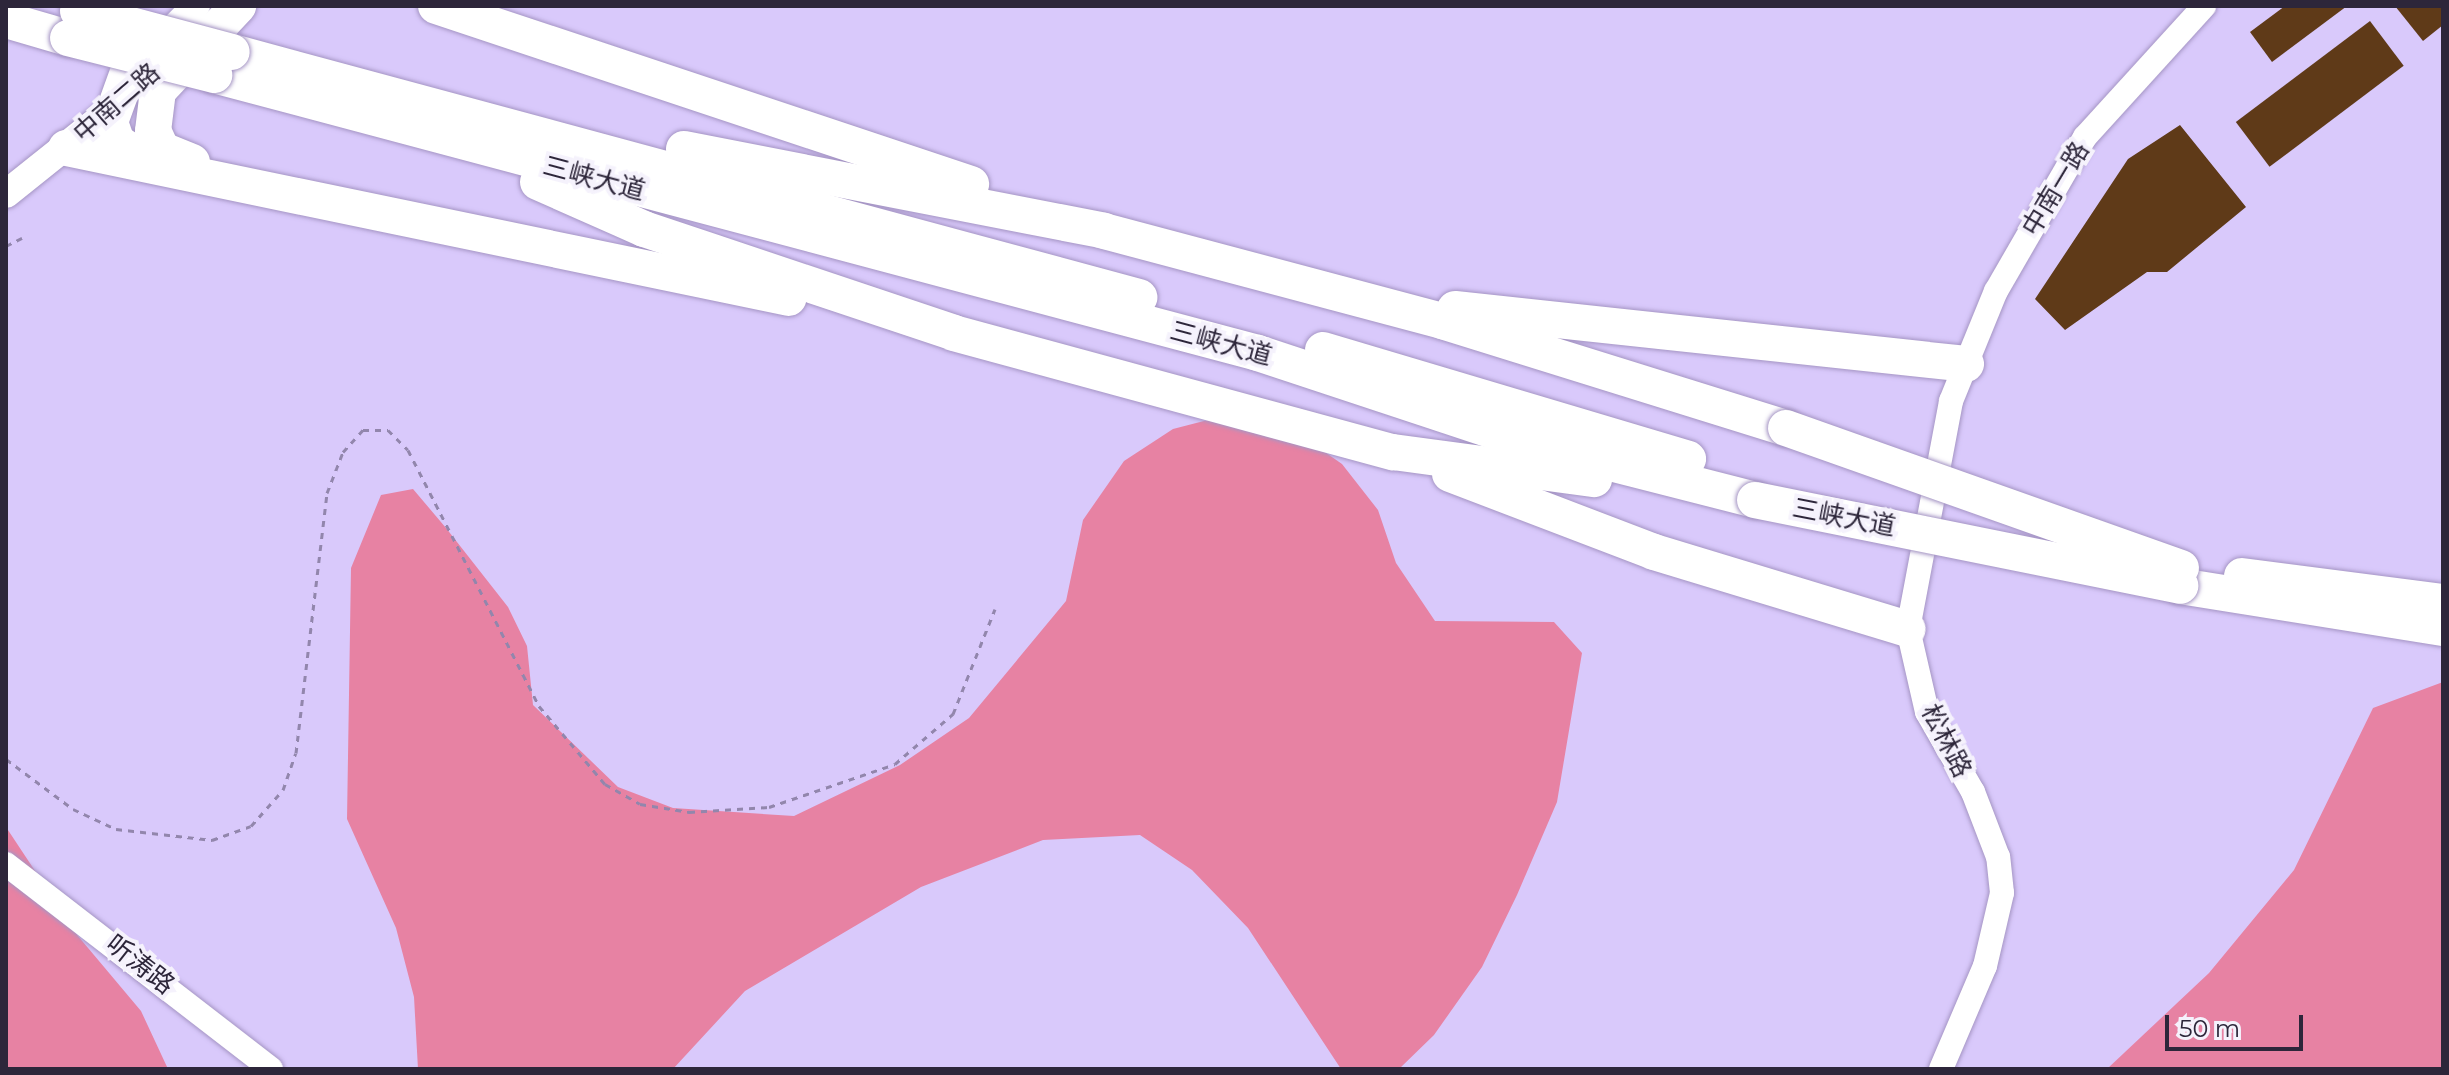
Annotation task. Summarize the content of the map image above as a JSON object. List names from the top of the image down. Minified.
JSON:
{"streets":{"highway":["三峡大道"],"main road":["中南二路"],"street":["中南一路","松林路","听涛路"]},"crossings":[["中南一路","松林路"]],"scale_bar":"50 m"}
